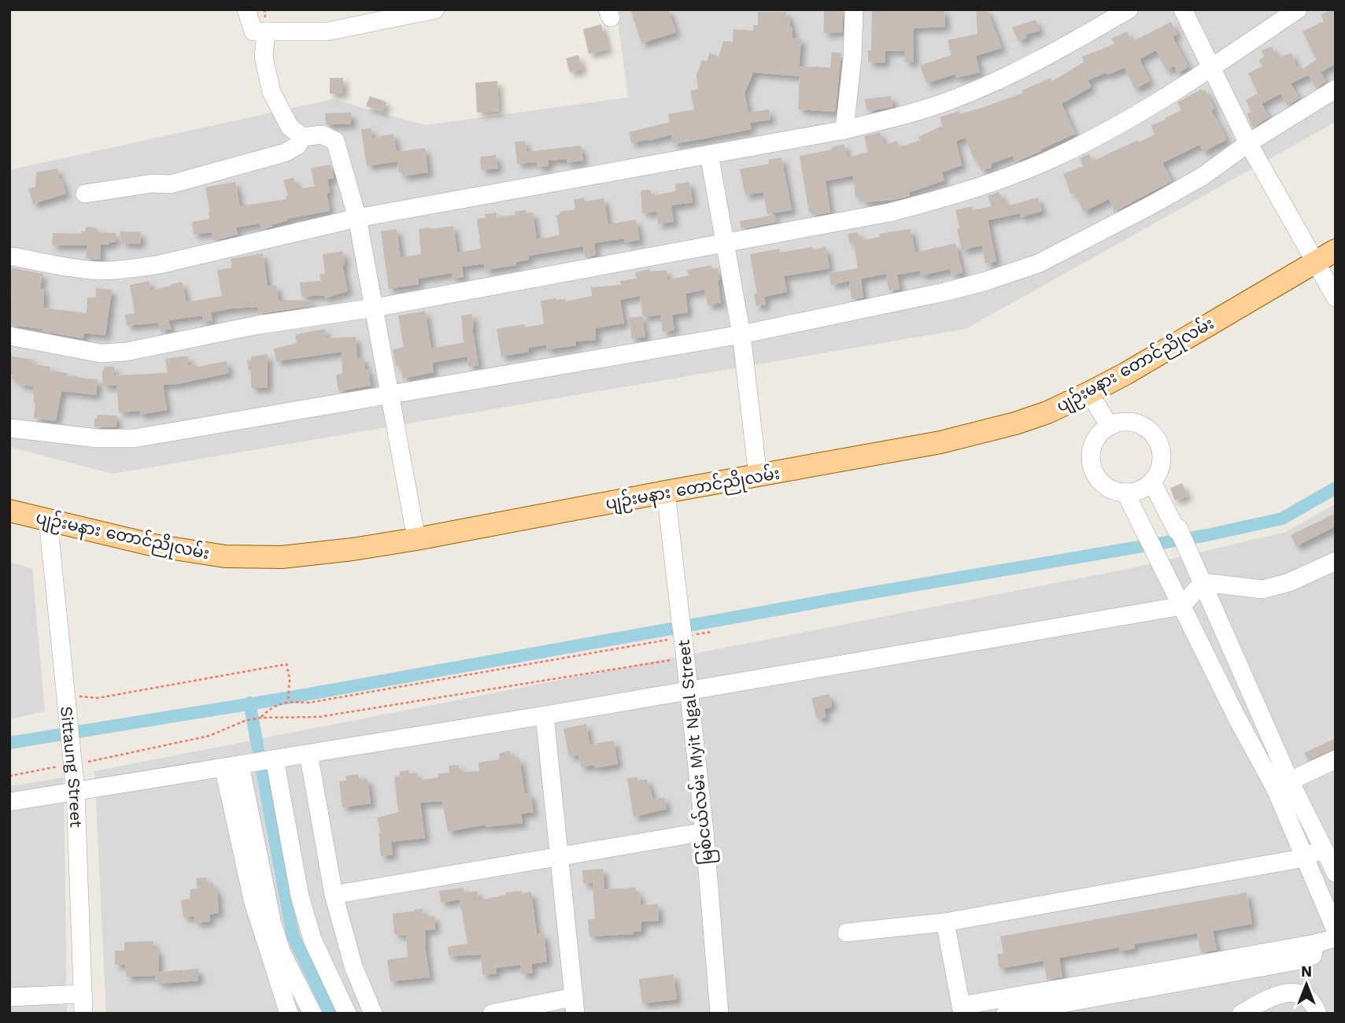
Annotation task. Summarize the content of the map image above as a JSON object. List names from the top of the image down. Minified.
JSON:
{"streets":{"main road":["ပျဉ်းမနား တောင်ညိုလမ်း"],"street":["မြစ်ငယ်လမ်း Myit Ngal Street","Sittaung Street"]},"crossings":[["ပျဉ်းမနား တောင်ညိုလမ်း","မြစ်ငယ်လမ်း Myit Ngal Street"],["ပျဉ်းမနား တောင်ညိုလမ်း","Sittaung Street"]],"north":"top"}
